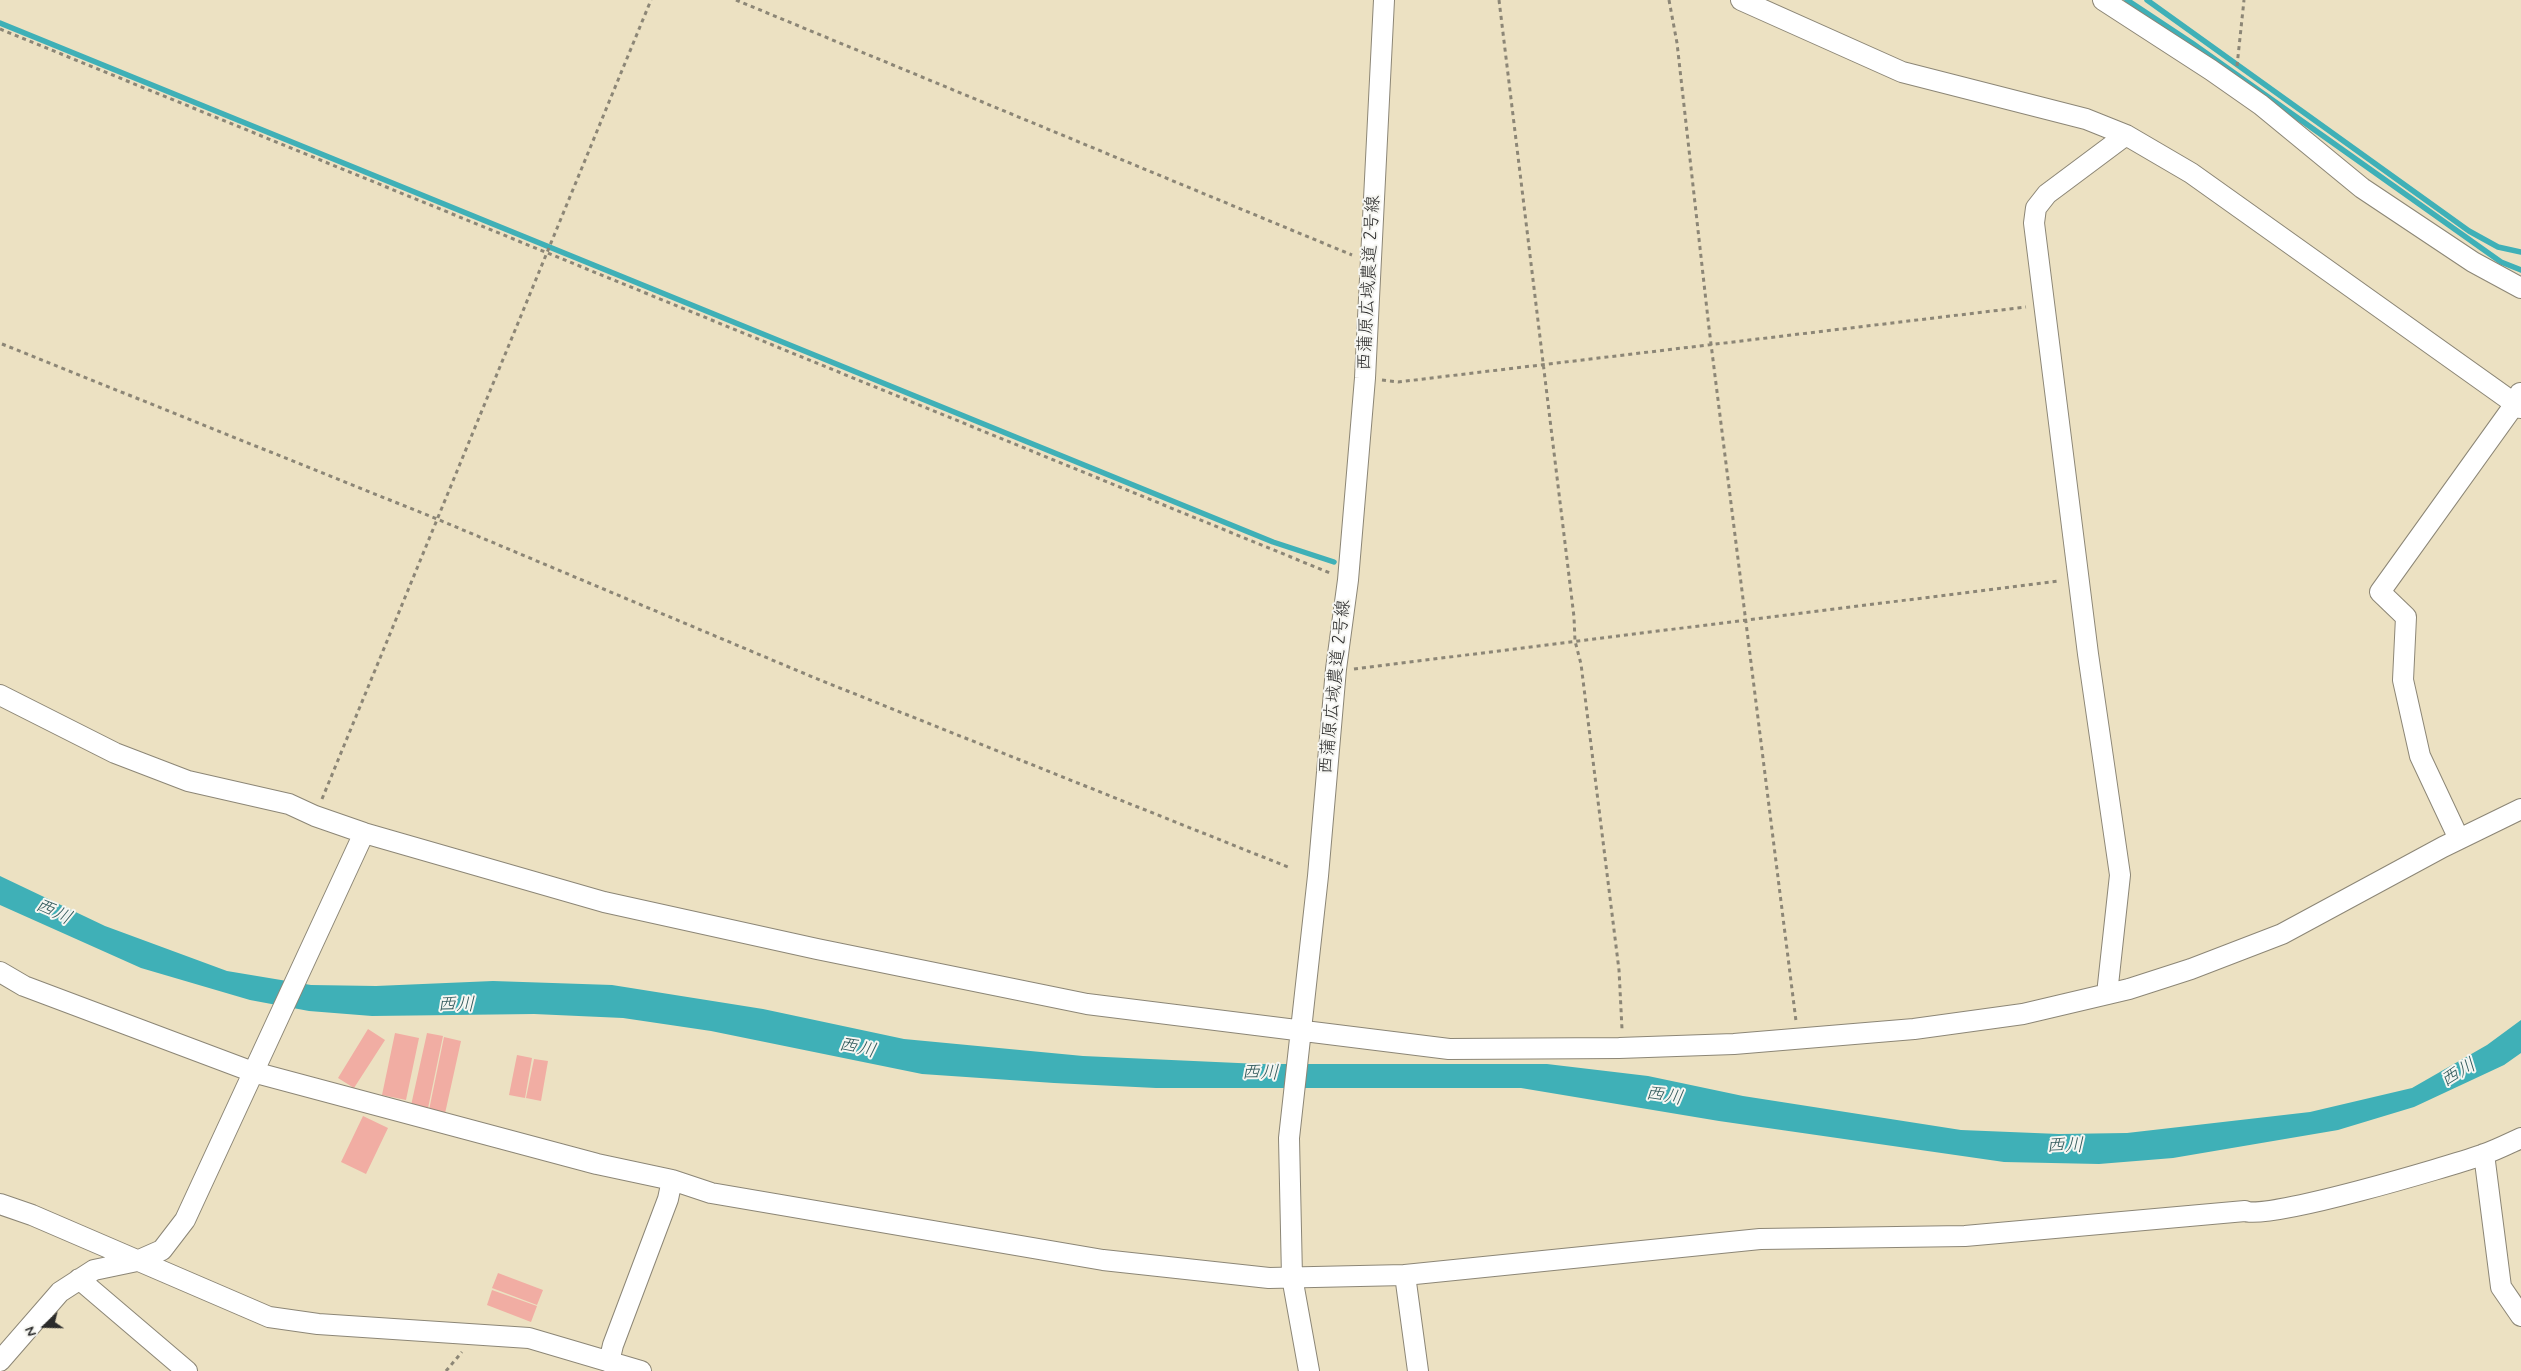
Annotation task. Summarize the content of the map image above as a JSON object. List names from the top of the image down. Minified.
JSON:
{"streets":{"street":["西蒲原広域農道 2号線"]},"water":["西川"],"north":"left"}
